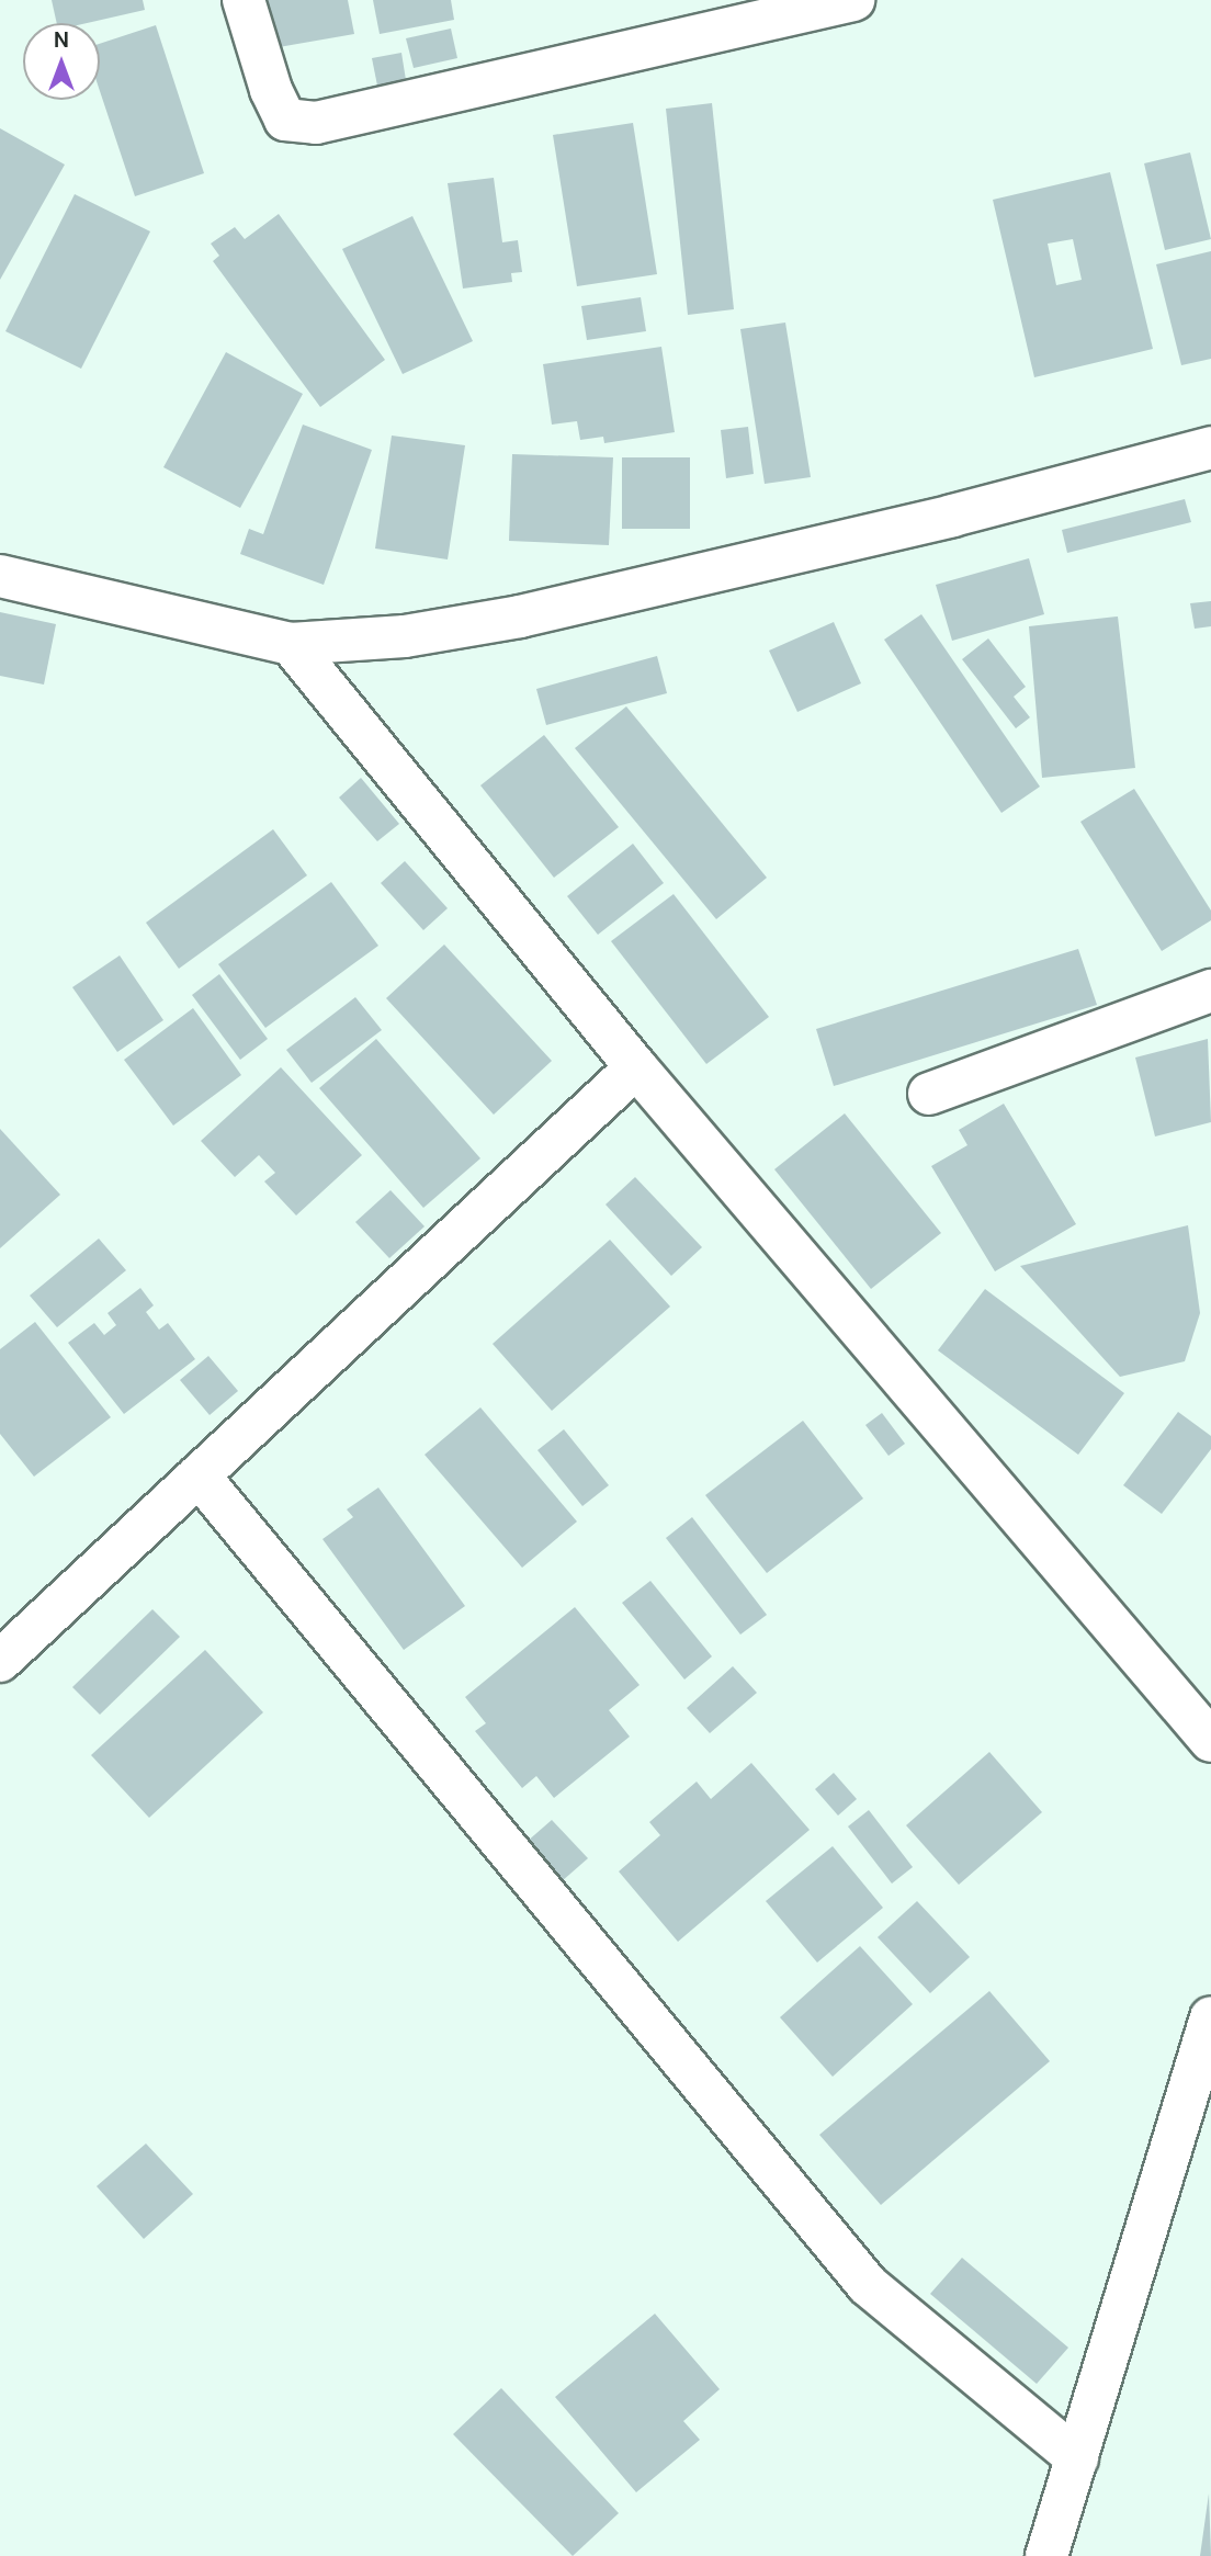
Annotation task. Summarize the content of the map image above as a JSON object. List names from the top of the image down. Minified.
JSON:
{"north":"top"}
